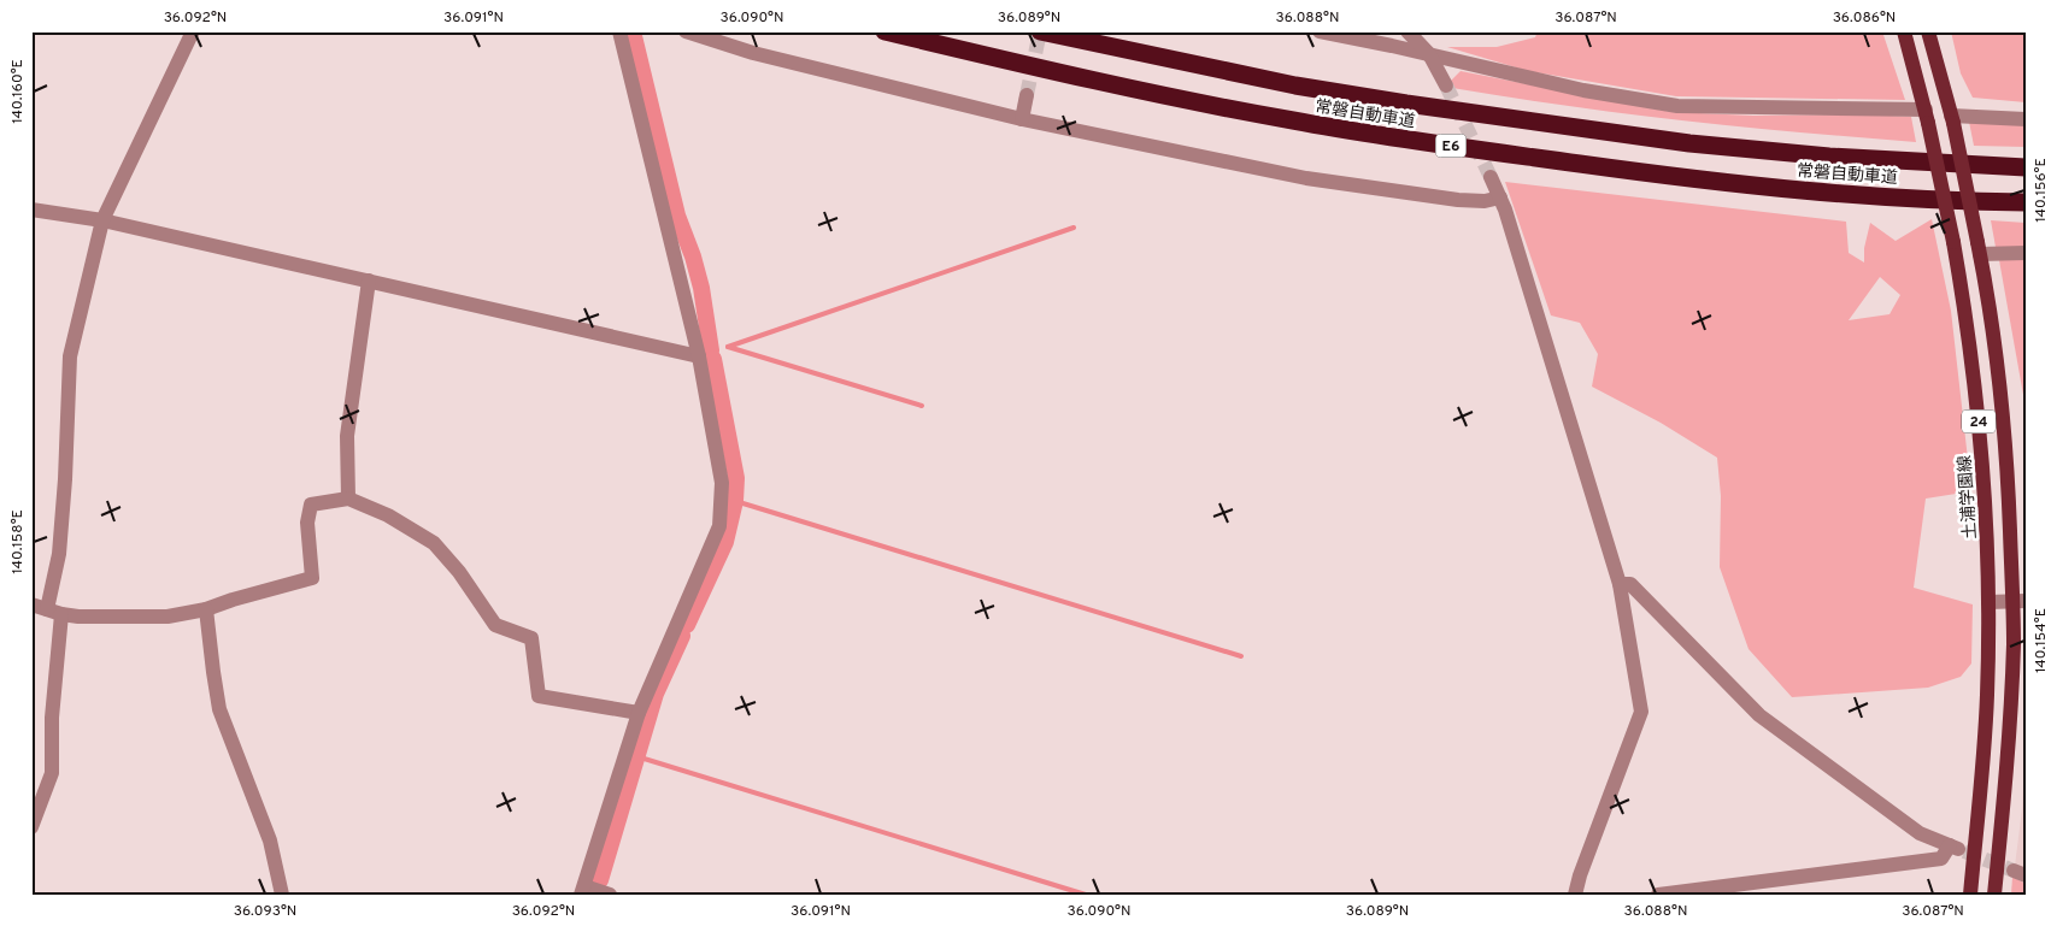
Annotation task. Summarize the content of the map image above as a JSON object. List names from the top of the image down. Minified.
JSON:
{"streets":{"highway":["常磐自動車道","E6"],"main road":["24","土浦学園線"]},"coordinates":["36.092°N","36.091°N","36.090°N","36.089°N","36.088°N","36.087°N","36.086°N","140.160°E","140.156°E","140.158°E","140.154°E","36.093°N"]}
